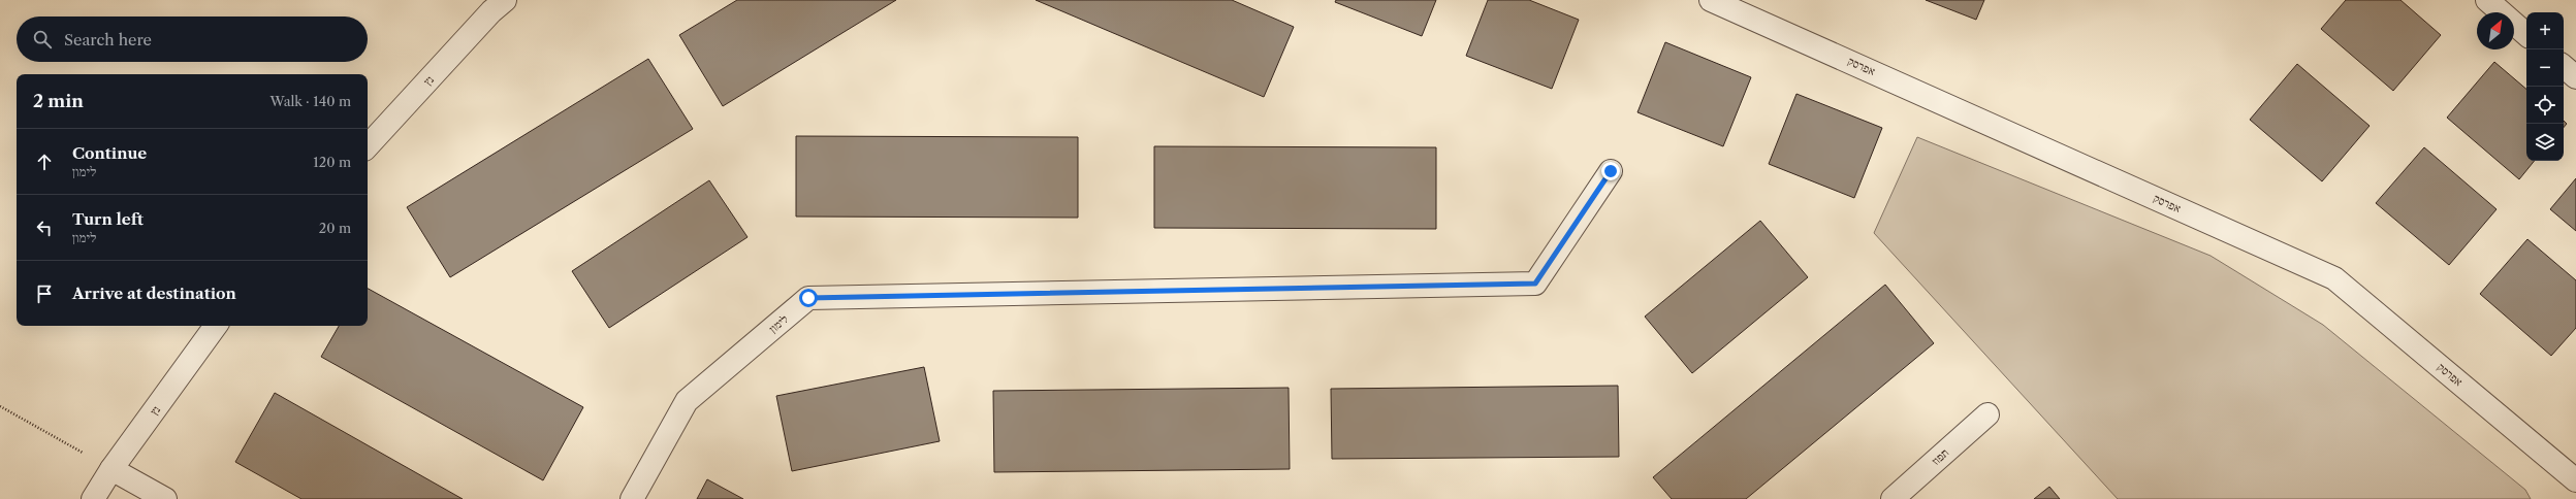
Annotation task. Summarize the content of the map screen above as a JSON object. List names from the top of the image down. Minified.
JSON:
{"streets":{"street":["אפרסק","נץ","לימון","תפוז"]},"north":"top right","page":{"map_buttons":["+","−"],"search":"Search here","heading":["2 min","Walk · 140 m"],"list":[["Continue","לימון","120 m"],["Turn left","לימון","20 m"],"Arrive at destination"]}}
